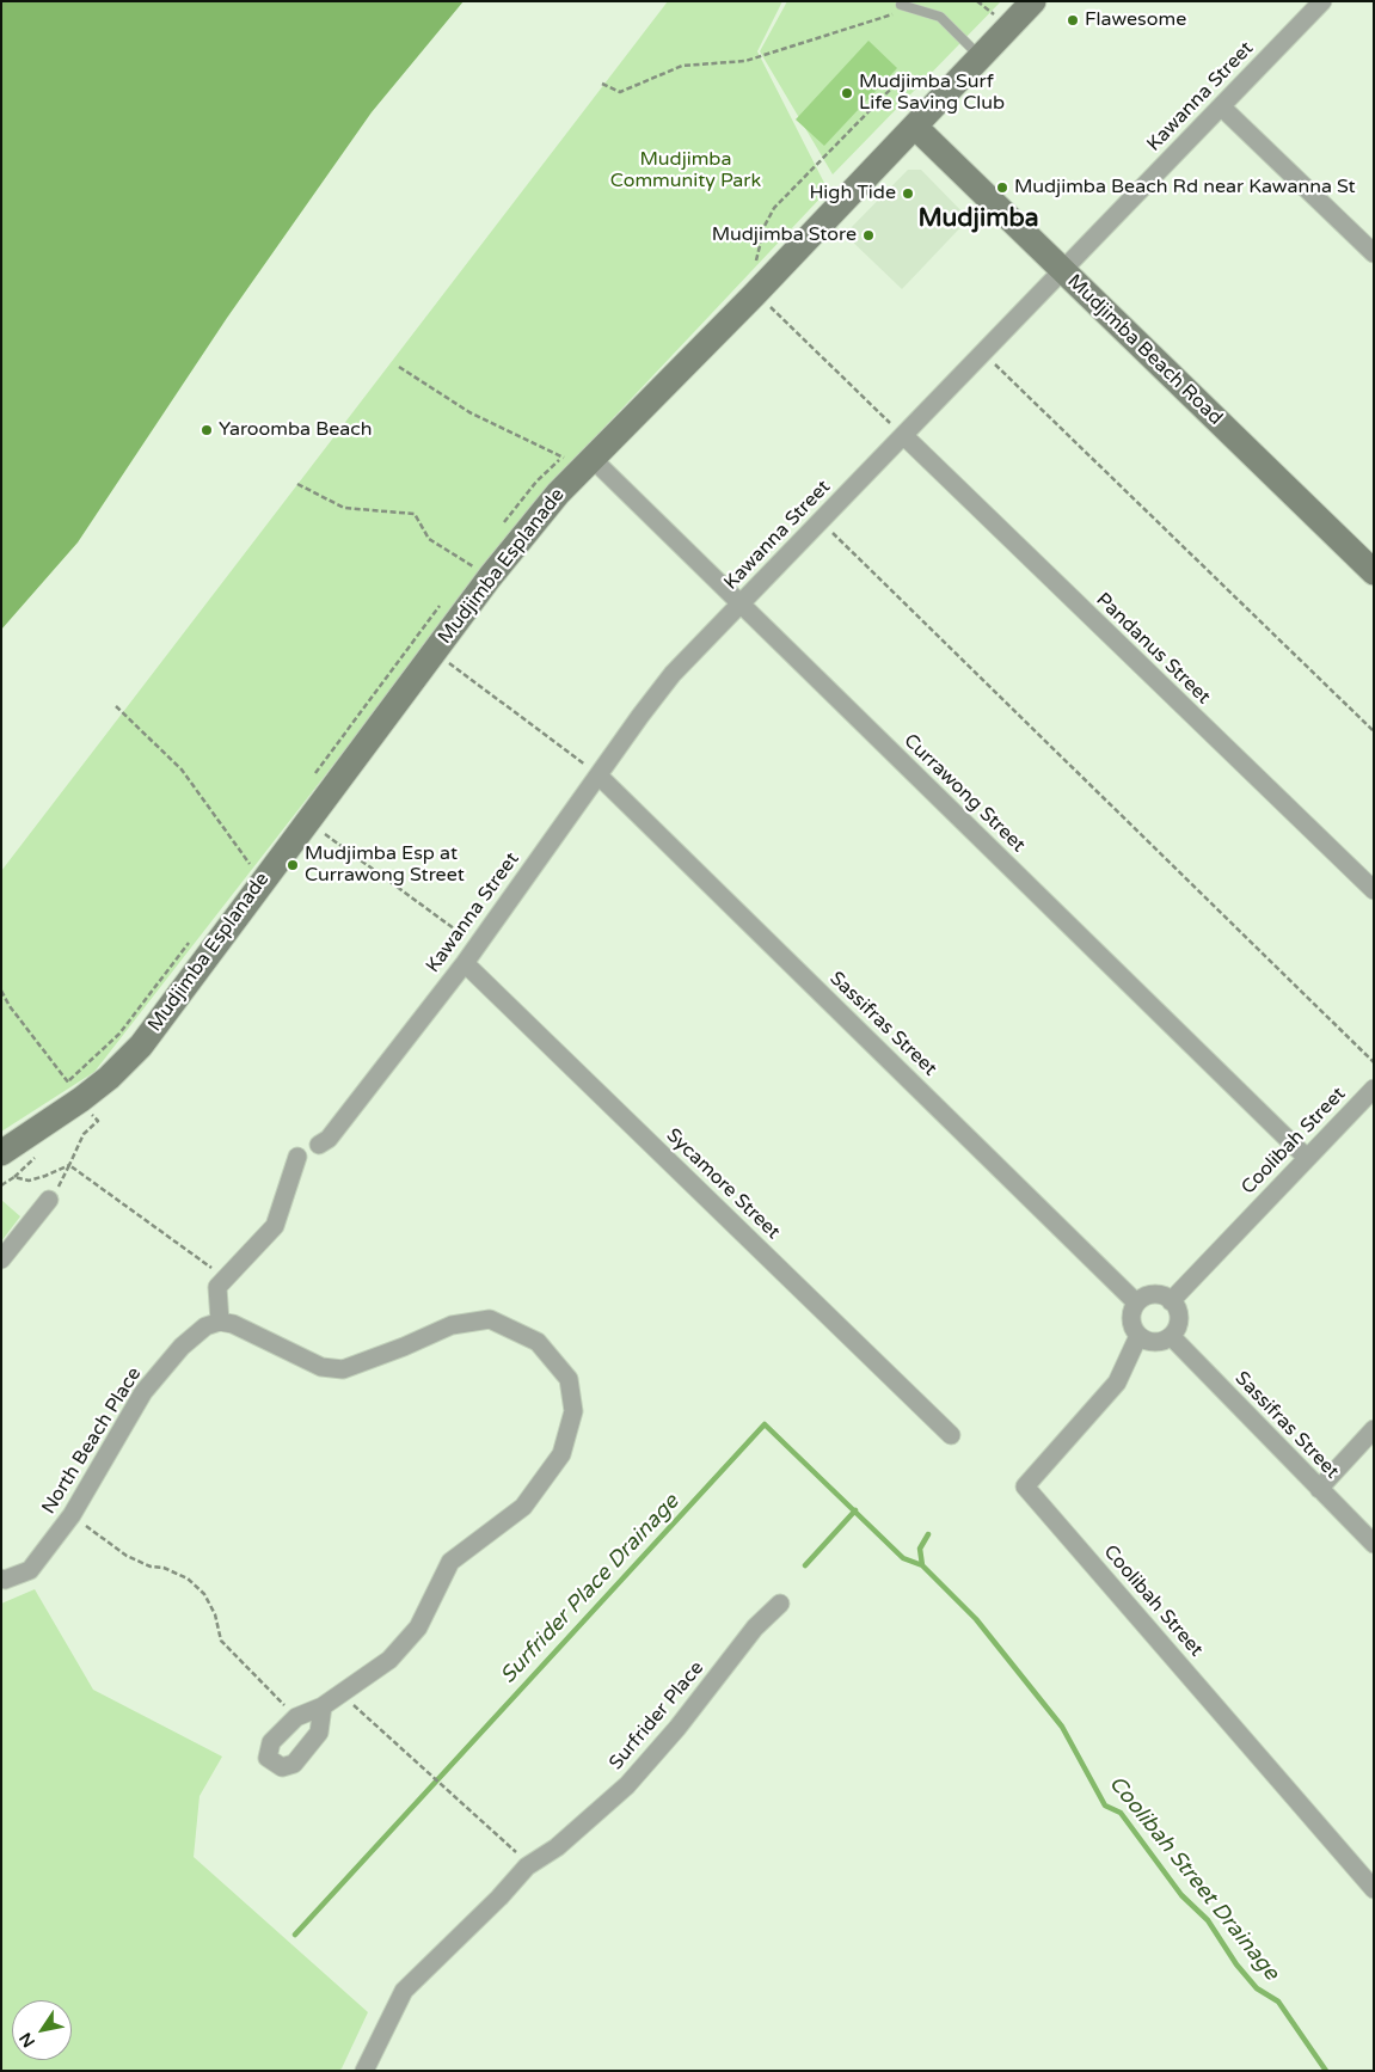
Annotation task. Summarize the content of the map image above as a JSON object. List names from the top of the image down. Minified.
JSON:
{"streets":{"street":["Kawanna Street","Mudjimba Beach Road","Mudjimba Esplanade","Pandanus Street","Currawong Street","Sassifras Street","Coolibah Street","Sycamore Street","North Beach Place","Surfrider Place"]},"crossings":[["Kawanna Street","Mudjimba Beach Road"],["Kawanna Street","Pandanus Street"],["Kawanna Street","Currawong Street"],["Kawanna Street","Sassifras Street"],["Kawanna Street","Sycamore Street"],["Mudjimba Beach Road","Mudjimba Esplanade"],["Mudjimba Esplanade","Currawong Street"],["Currawong Street","Coolibah Street"],["Sassifras Street","Coolibah Street"]],"districts":["Mudjimba"],"water":["Surfrider Place Drainage","Coolibah Street Drainage"],"parks":["Mudjimba Community Park"],"places":["Flawesome","Mudjimba Surf Life Saving Club","Mudjimba Beach Rd near Kawanna St","High Tide","Mudjimba Store","Yaroomba Beach","Mudjimba Esp at Currawong Street"],"north":"bottom left"}
